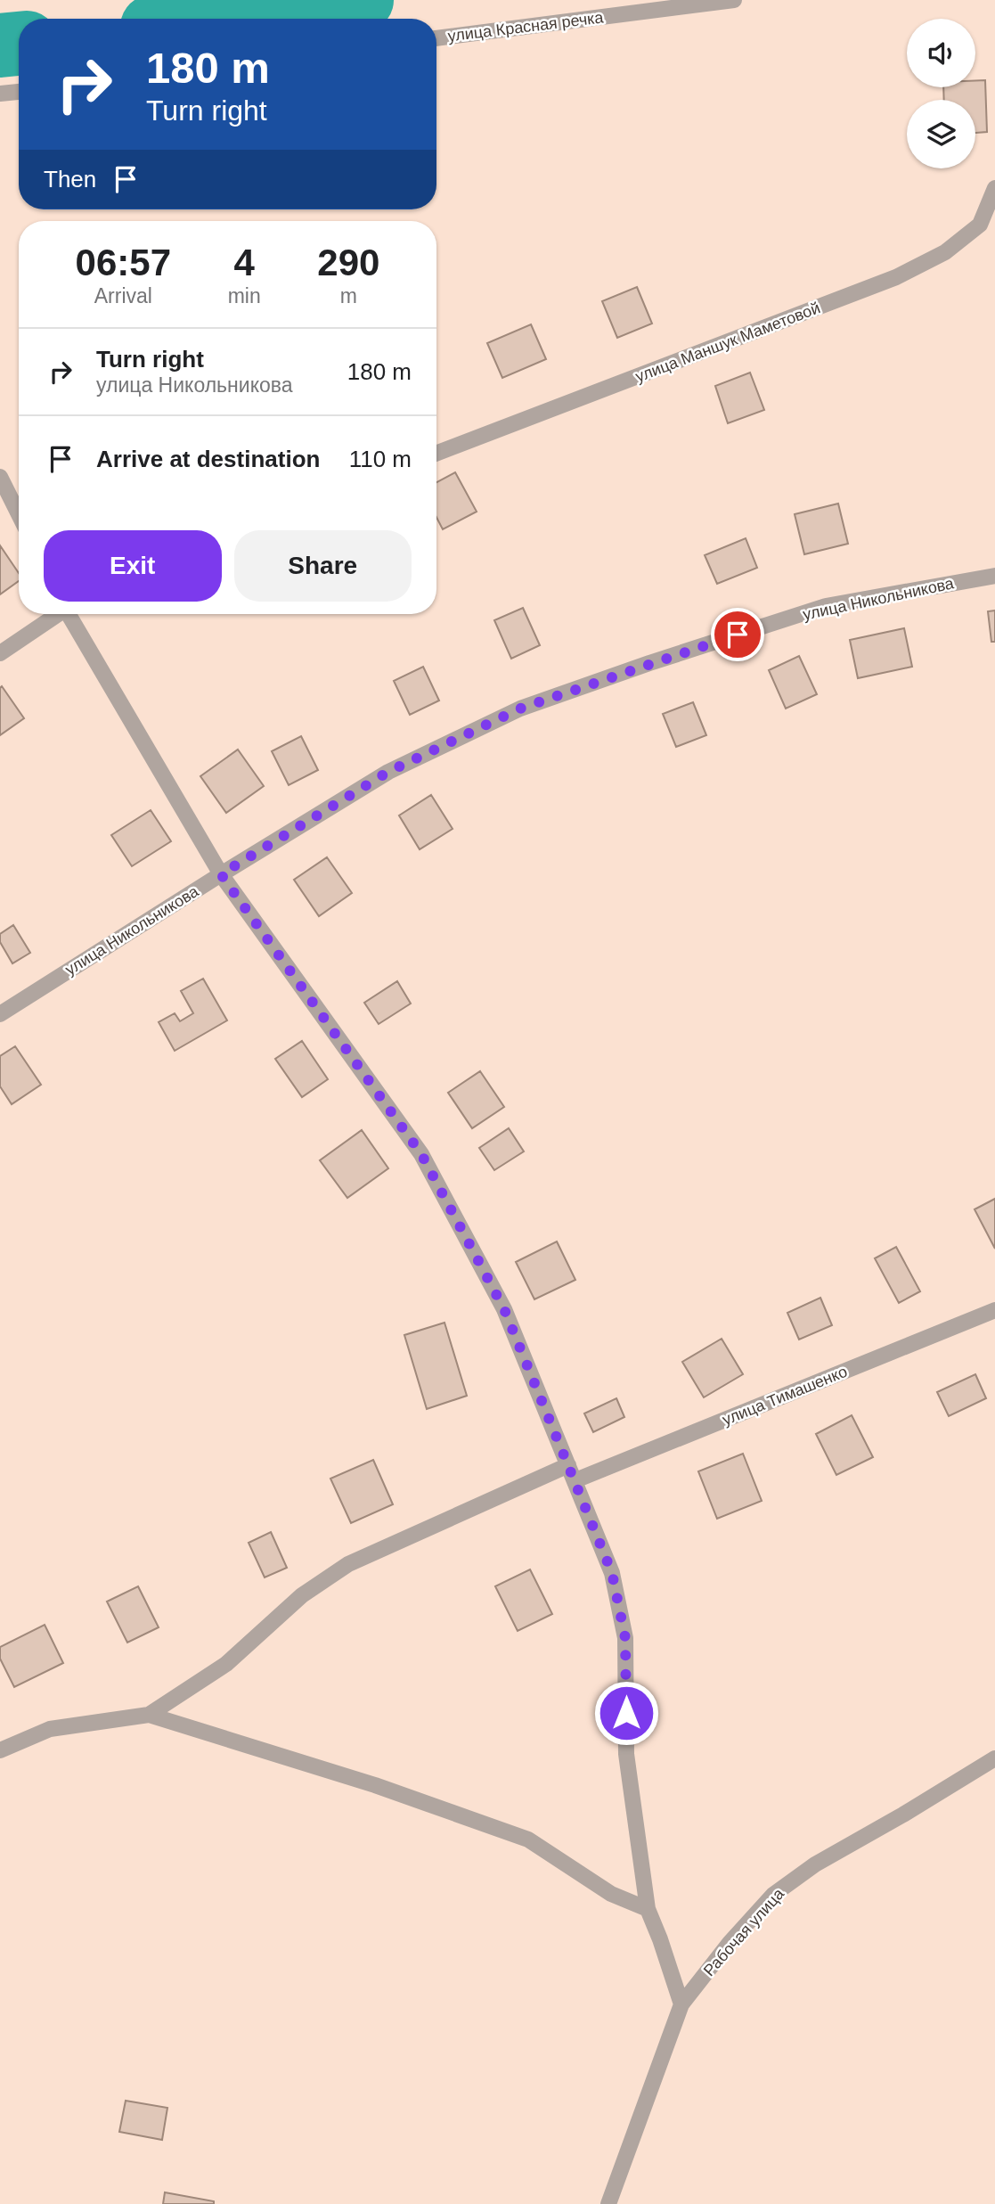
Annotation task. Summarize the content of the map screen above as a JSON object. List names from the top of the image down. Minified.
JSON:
{"streets":{"street":["улица Красная речка","улица Маншук Маметовой","улица Никольникова","улица Тимашенко","Рабочая улица"]},"page":{"turn":["180 m","Turn right"],"then":"Then","eta":["06:57","Arrival","4","min","290","m"],"list":[{"name":"Turn right","note":"улица Никольникова","value":"180 m"},{"name":"Arrive at destination","value":"110 m"}],"buttons":["Exit","Share"]}}
